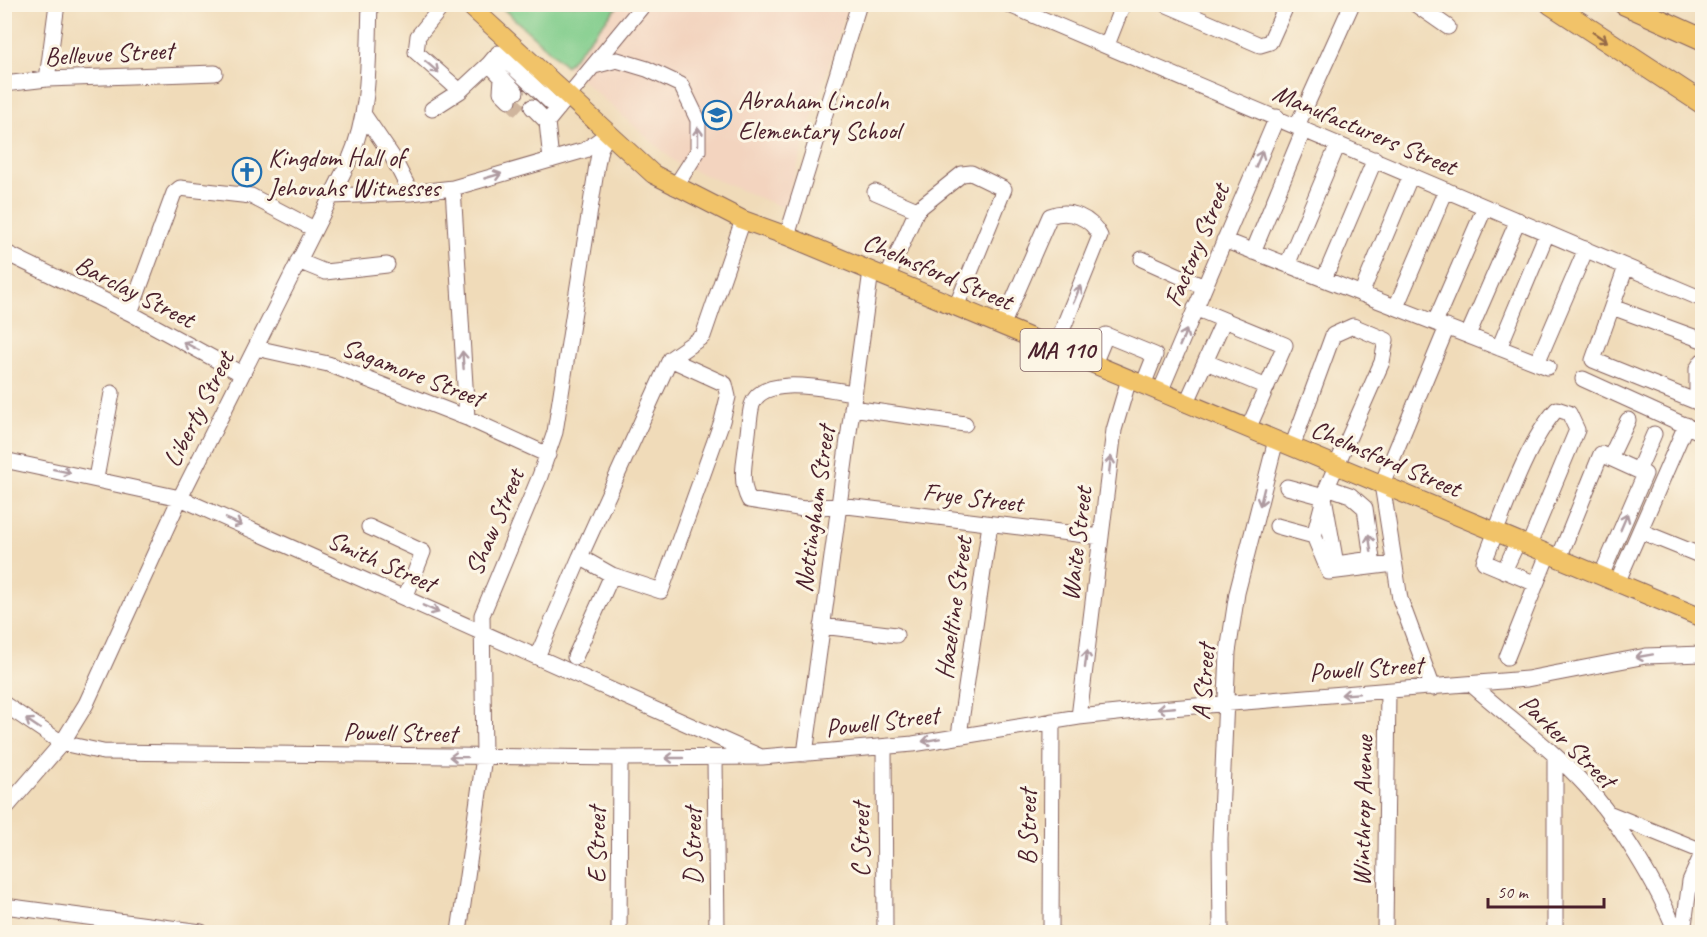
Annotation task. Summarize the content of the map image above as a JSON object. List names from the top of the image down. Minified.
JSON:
{"streets":{"main road":["Chelmsford Street","MA 110"],"street":["Bellevue Street","Manufacturers Street","Factory Street","Barclay Street","Sagamore Street","Liberty Street","Frye Street","Nottingham Street","Shaw Street","Waite Street","Smith Street","Hazeltine Street","Powell Street","A Street","Parker Street","Winthrop Avenue","B Street","C Street","E Street","D Street"]},"crossings":[["Manufacturers Street","Factory Street"],["Factory Street","Chelmsford Street"],["Factory Street","Waite Street"],["Chelmsford Street","Nottingham Street"],["Chelmsford Street","Shaw Street"],["Chelmsford Street","Waite Street"],["Chelmsford Street","A Street"],["Barclay Street","Liberty Street"],["Sagamore Street","Liberty Street"],["Sagamore Street","Shaw Street"],["Liberty Street","Smith Street"],["Liberty Street","Powell Street"],["Frye Street","Nottingham Street"],["Frye Street","Waite Street"],["Frye Street","Hazeltine Street"],["Nottingham Street","Powell Street"],["Shaw Street","Smith Street"],["Shaw Street","Powell Street"],["Waite Street","Powell Street"],["Smith Street","Powell Street"],["Hazeltine Street","Powell Street"],["Powell Street","A Street"],["Powell Street","Parker Street"],["Powell Street","Winthrop Avenue"],["Powell Street","B Street"],["Powell Street","C Street"],["Powell Street","E Street"],["Powell Street","D Street"]],"one_way":["Barclay Street","Waite Street","Smith Street","Powell Street"],"places":{"school or university":["Abraham Lincoln Elementary School"],"church":["Kingdom Hall of Jehovahs Witnesses"]},"scale_bar":"50 m"}
